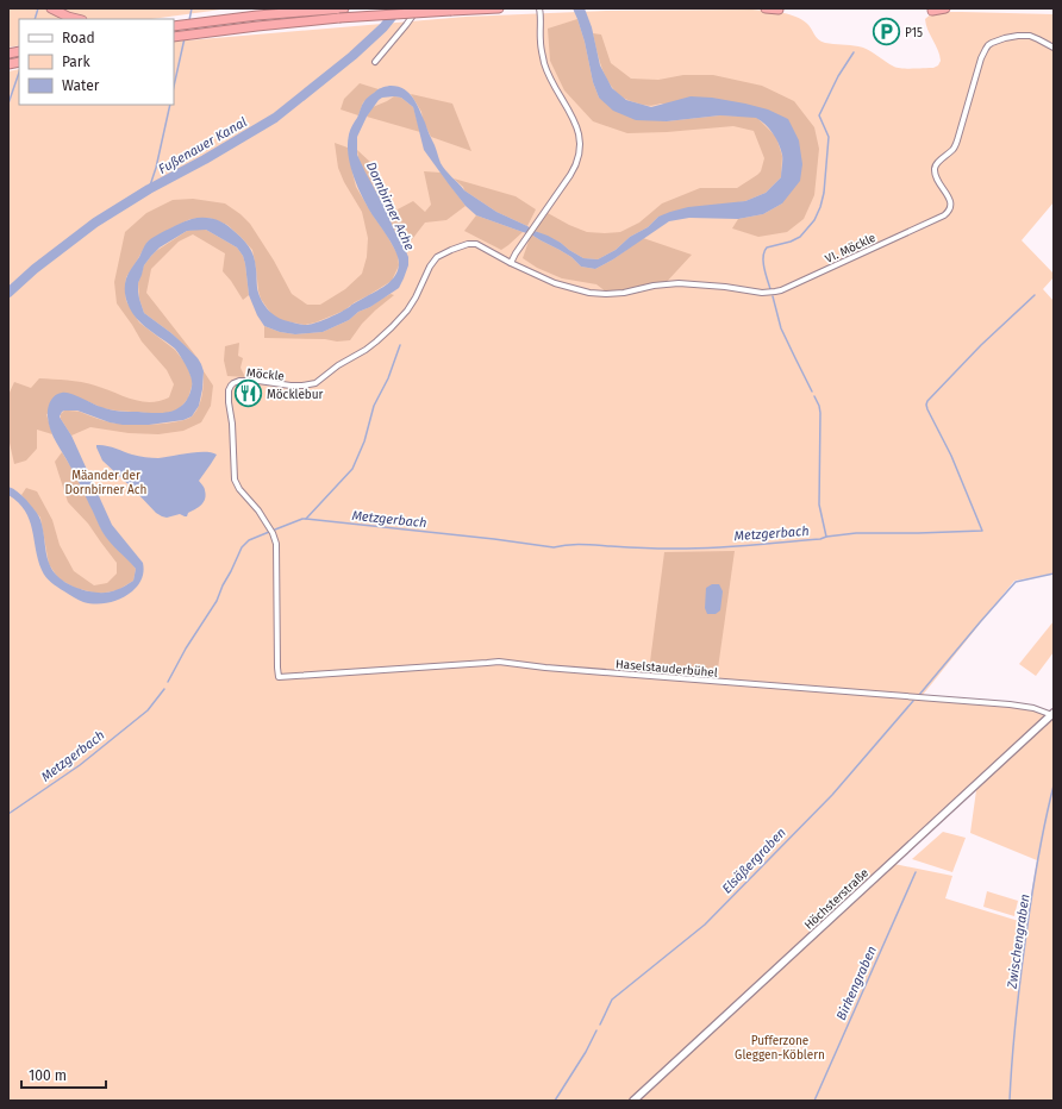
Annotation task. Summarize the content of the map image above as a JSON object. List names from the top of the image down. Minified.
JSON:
{"streets":{"main road":["Höchsterstraße"],"street":["VI. Möckle","Möckle","Haselstauderbühel"]},"crossings":[["VI. Möckle","Möckle"],["Möckle","Haselstauderbühel"],["Haselstauderbühel","Höchsterstraße"]],"water":["Fußenauer Kanal","Dornbirner Ache","Metzgerbach","Elsäßergraben","Zwischengraben","Birkengraben"],"parks":["Mäander der Dornbirner Ach","Pufferzone Gleggen-Köblern"],"places":{"parking":["P15"],"restaurant":["Möcklebur"]},"legend":["Road","Park","Water"],"scale_bar":"100 m"}
